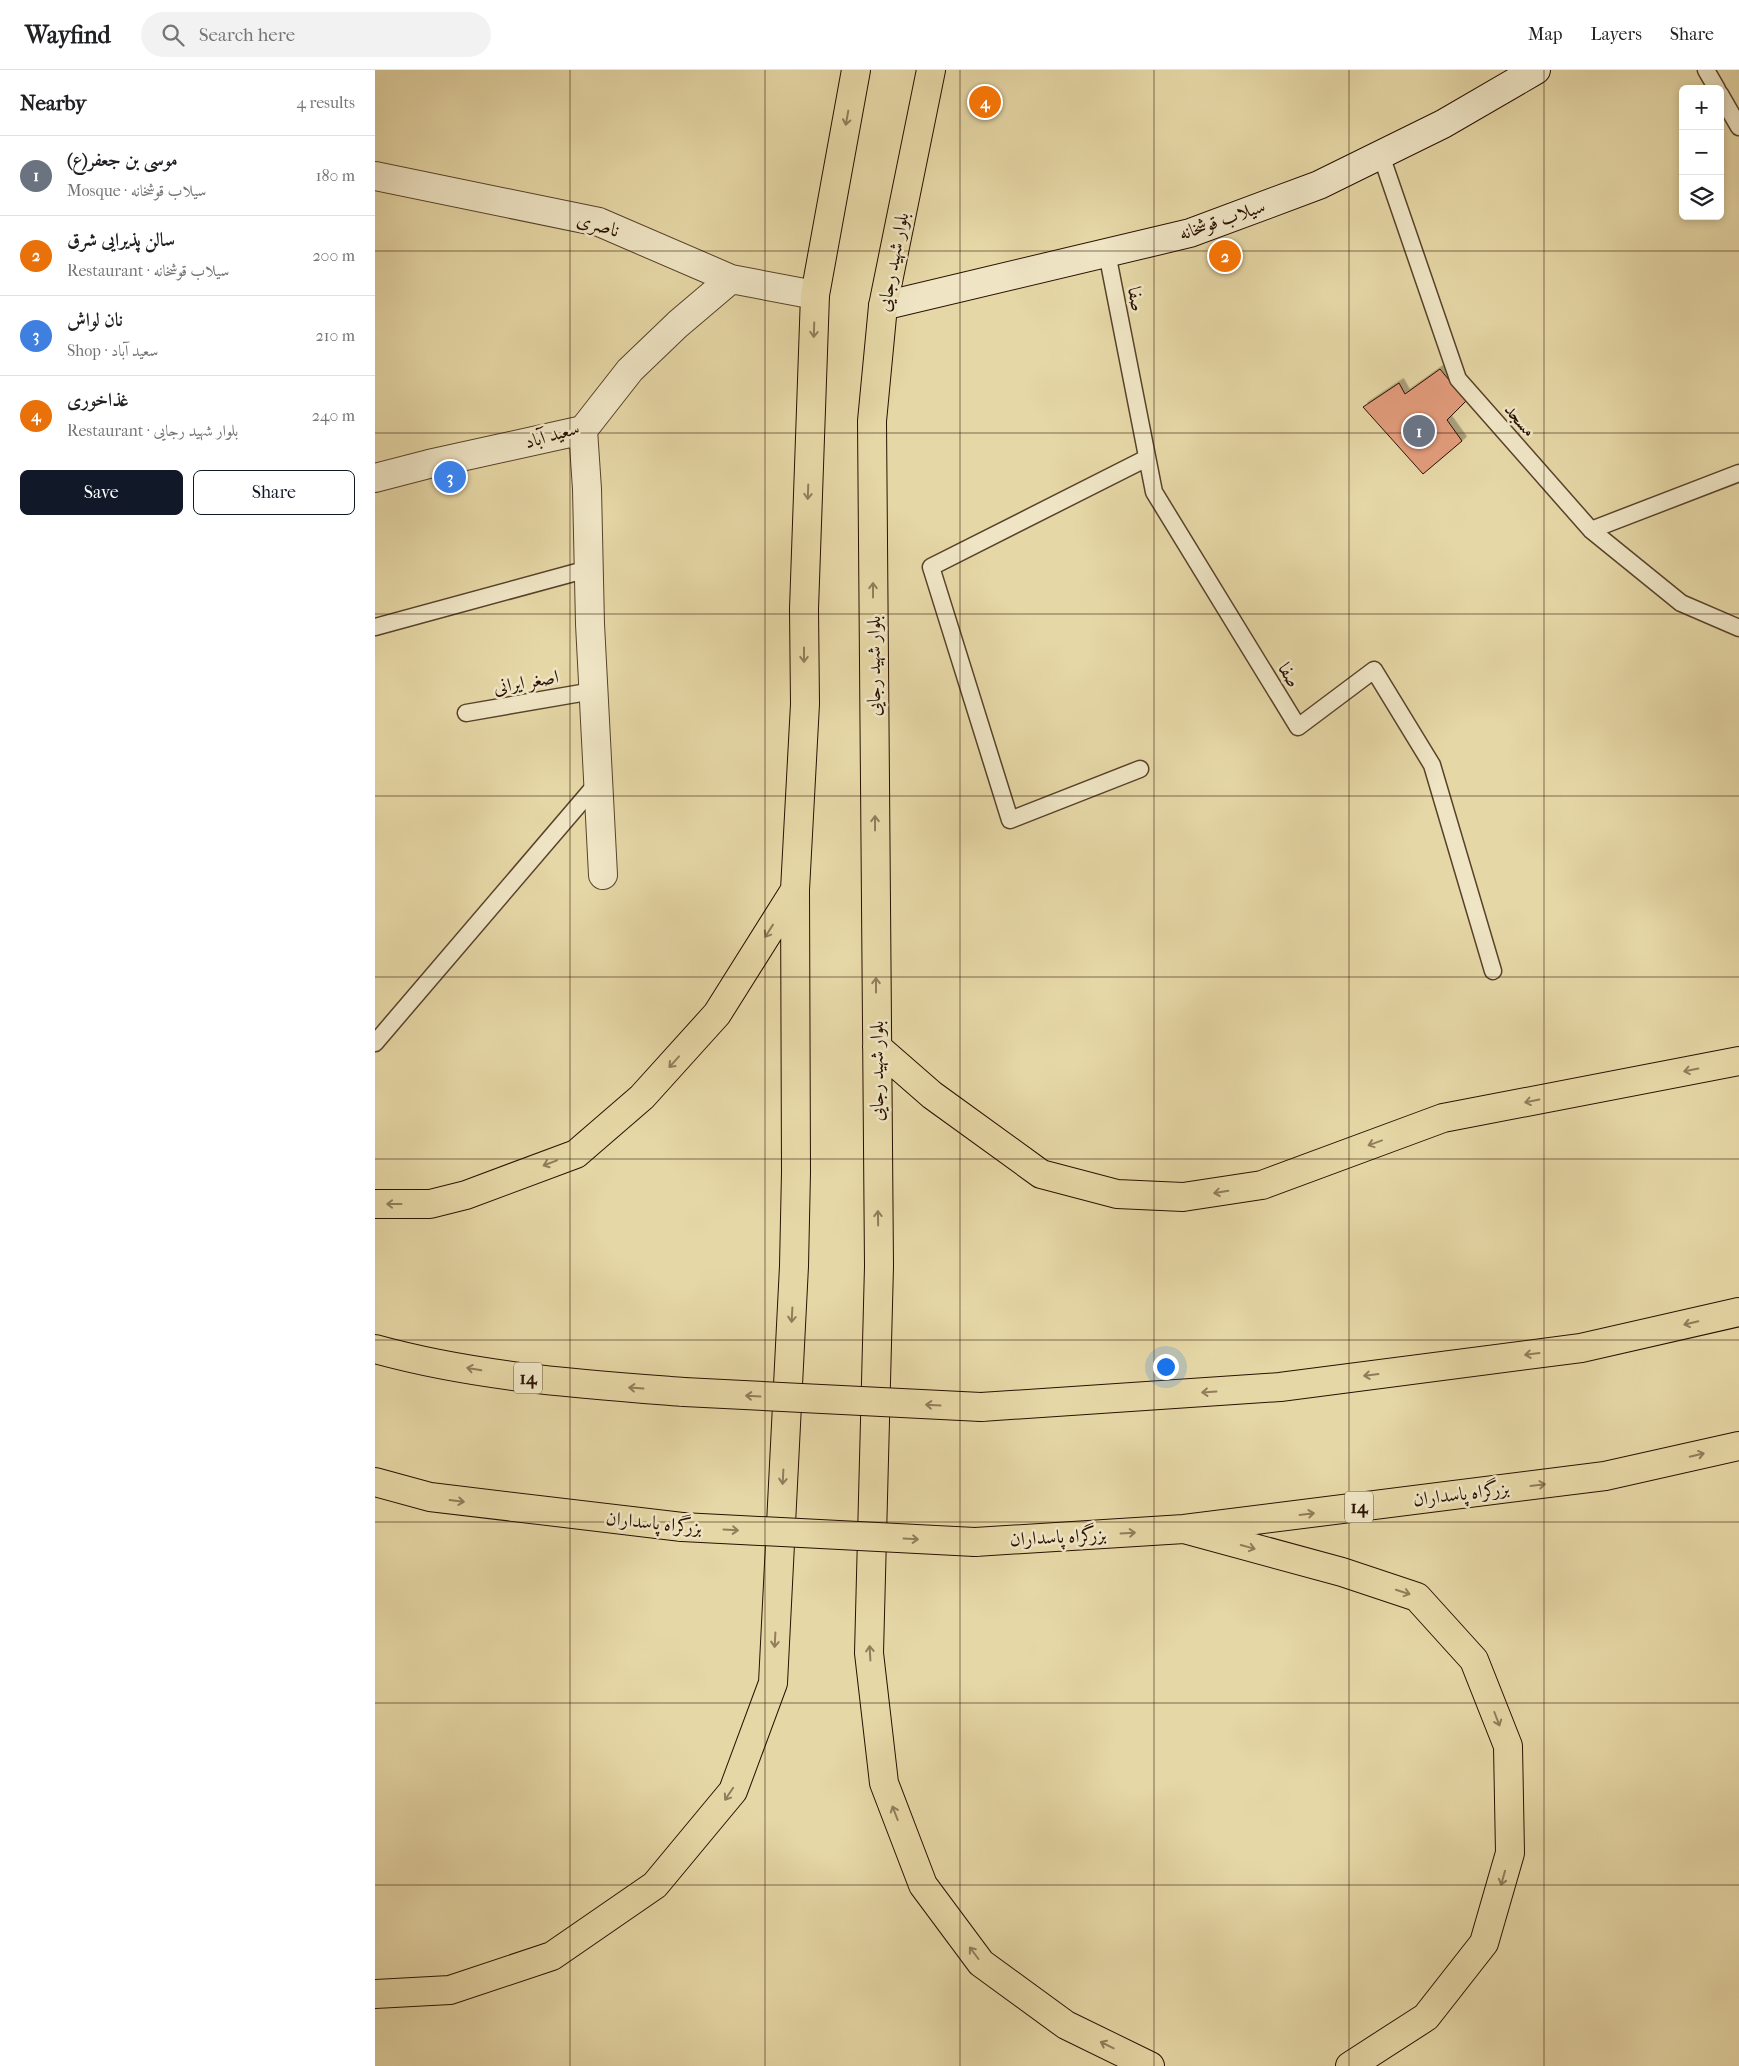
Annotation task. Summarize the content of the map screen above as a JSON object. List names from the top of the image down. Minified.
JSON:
{"streets":{"highway":["بلوار شهید رجایی","14","بزرگراه پاسداران"],"street":["سیلاب قوشخانه","ناصری","سعید آباد"],"lane":["صفا","مسجد","اصغر ایرانی"]},"crossings":[["سیلاب قوشخانه","بلوار شهید رجایی"],["سیلاب قوشخانه","صفا"],["سیلاب قوشخانه","مسجد"],["ناصری","سعید آباد"]],"page":{"header":"Wayfind","search":"Search here","nav":["Map","Layers","Share"],"heading":["Nearby","4 results"],"pins":["4","2","1","3"],"map_buttons":["+","−"],"list":[{"mark":"1","name":"موسی بن جعفر(ع)","note":"Mosque · سیلاب قوشخانه","value":"180 m"},{"mark":"2","name":"سالن پذیرایی شرق","note":"Restaurant · سیلاب قوشخانه","value":"200 m"},{"mark":"3","name":"نان لواش","note":"Shop · سعید آباد","value":"210 m"},{"mark":"4","name":"غذاخوری","note":"Restaurant · بلوار شهید رجایی","value":"240 m"}],"buttons":["Save","Share"]}}
